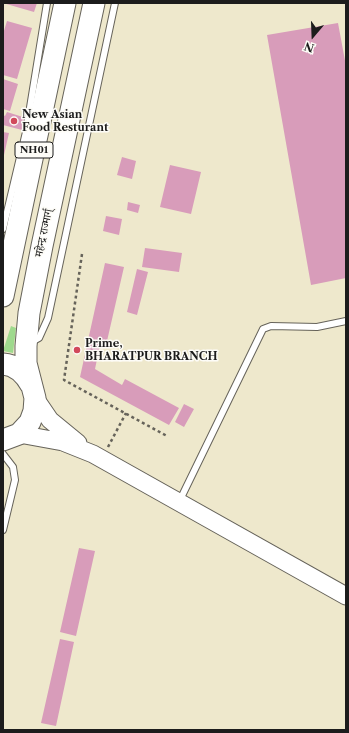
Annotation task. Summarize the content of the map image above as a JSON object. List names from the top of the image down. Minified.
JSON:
{"streets":{"highway":["NH01","महेन्द्र राज्मार्ग्"]},"places":["New Asian Food Resturant","Prime, BHARATPUR BRANCH"],"north":"bottom"}
